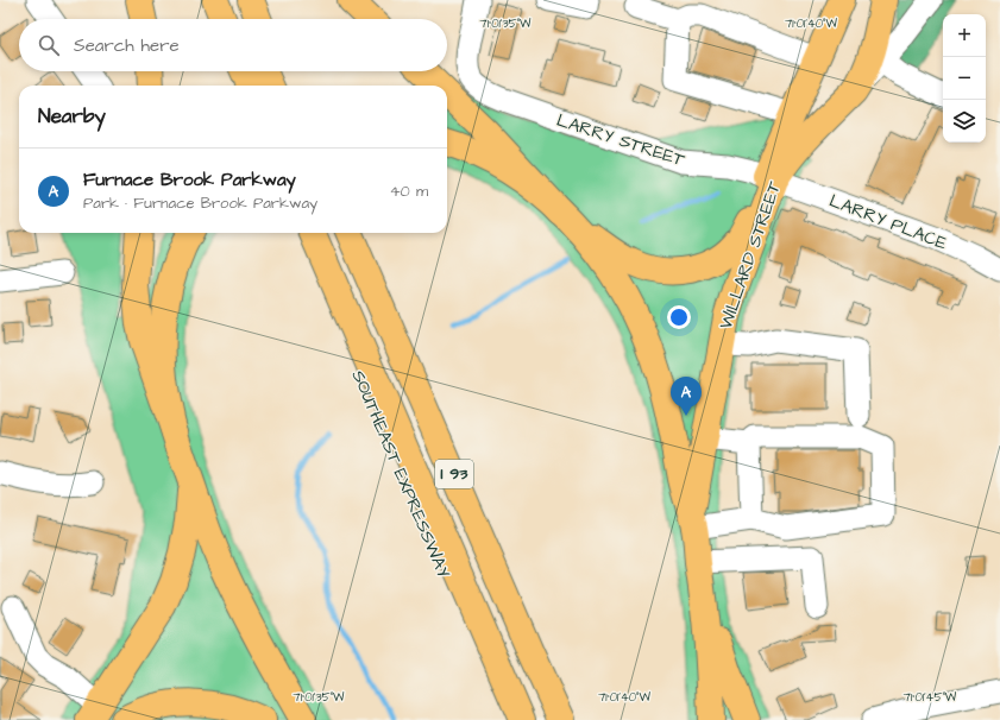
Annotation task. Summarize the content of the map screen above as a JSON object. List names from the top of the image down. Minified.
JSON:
{"streets":{"main road":["WILLARD STREET","SOUTHEAST EXPRESSWAY","I 93"],"street":["LARRY STREET","LARRY PLACE"]},"crossings":[["LARRY STREET","LARRY PLACE"],["LARRY STREET","WILLARD STREET"],["LARRY PLACE","WILLARD STREET"]],"page":{"map_buttons":["+","−"],"search":"Search here","heading":"Nearby","list":[{"mark":"A","name":"Furnace Brook Parkway","note":"Park · Furnace Brook Parkway","value":"40 m"}],"pins":"A"},"coordinates":["71°01'35\"W","71°01'40\"W","71°01'45\"W"]}
